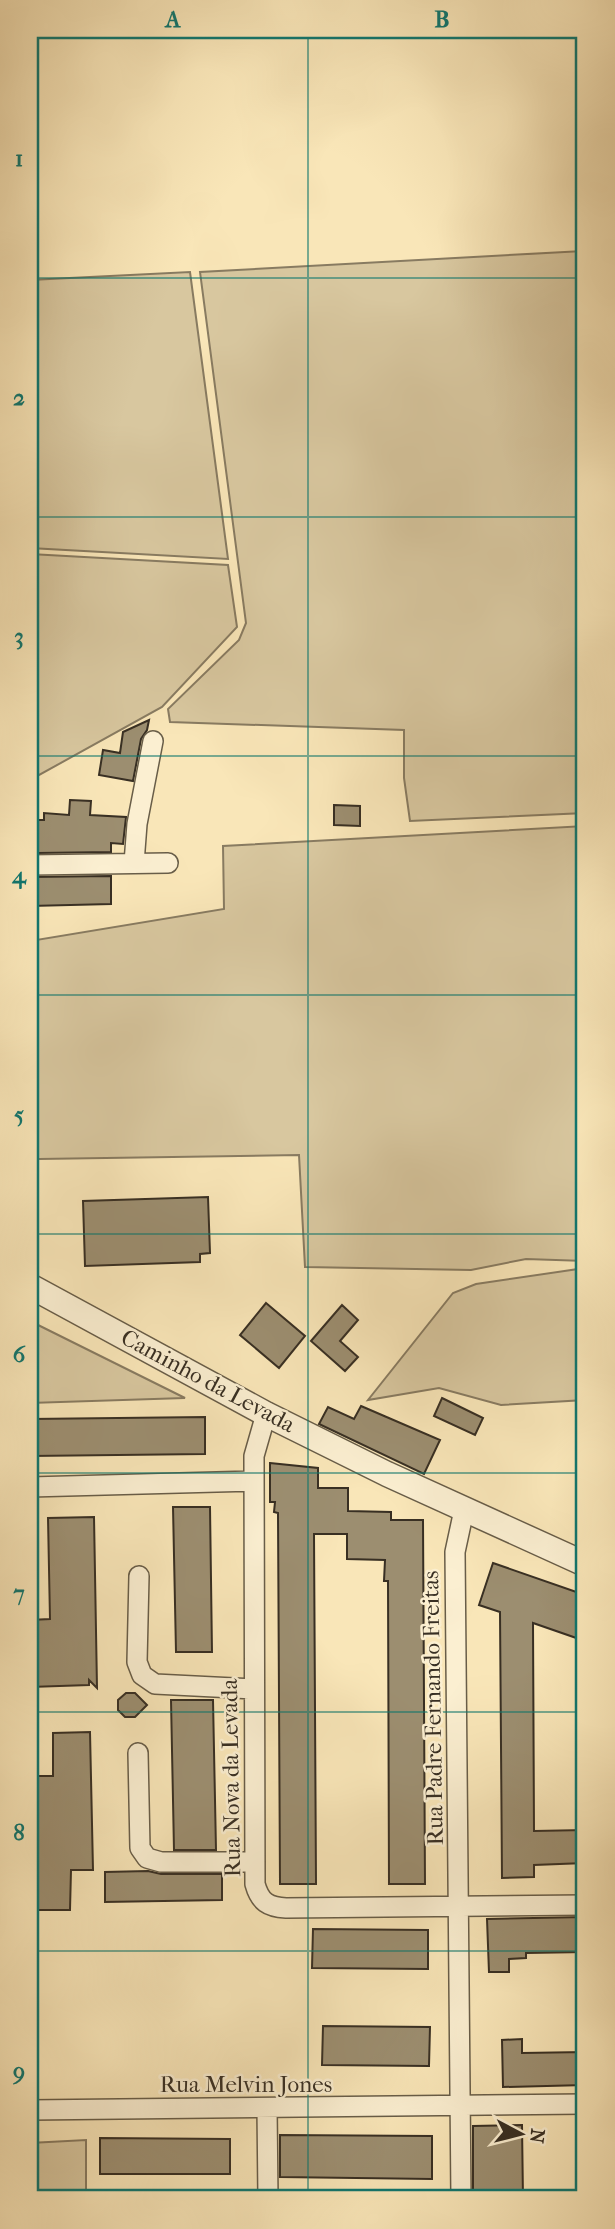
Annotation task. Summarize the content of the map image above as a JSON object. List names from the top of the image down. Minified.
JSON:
{"streets":{"street":["Caminho da Levada","Rua Padre Fernando Freitas","Rua Nova da Levada","Rua Melvin Jones"]},"crossings":[["Caminho da Levada","Rua Padre Fernando Freitas"],["Caminho da Levada","Rua Nova da Levada"],["Rua Padre Fernando Freitas","Rua Nova da Levada"],["Rua Padre Fernando Freitas","Rua Melvin Jones"]],"north":"right","grid":{"columns":["A","B"],"rows":["1","2","3","4","5","6","7","8","9"]}}
